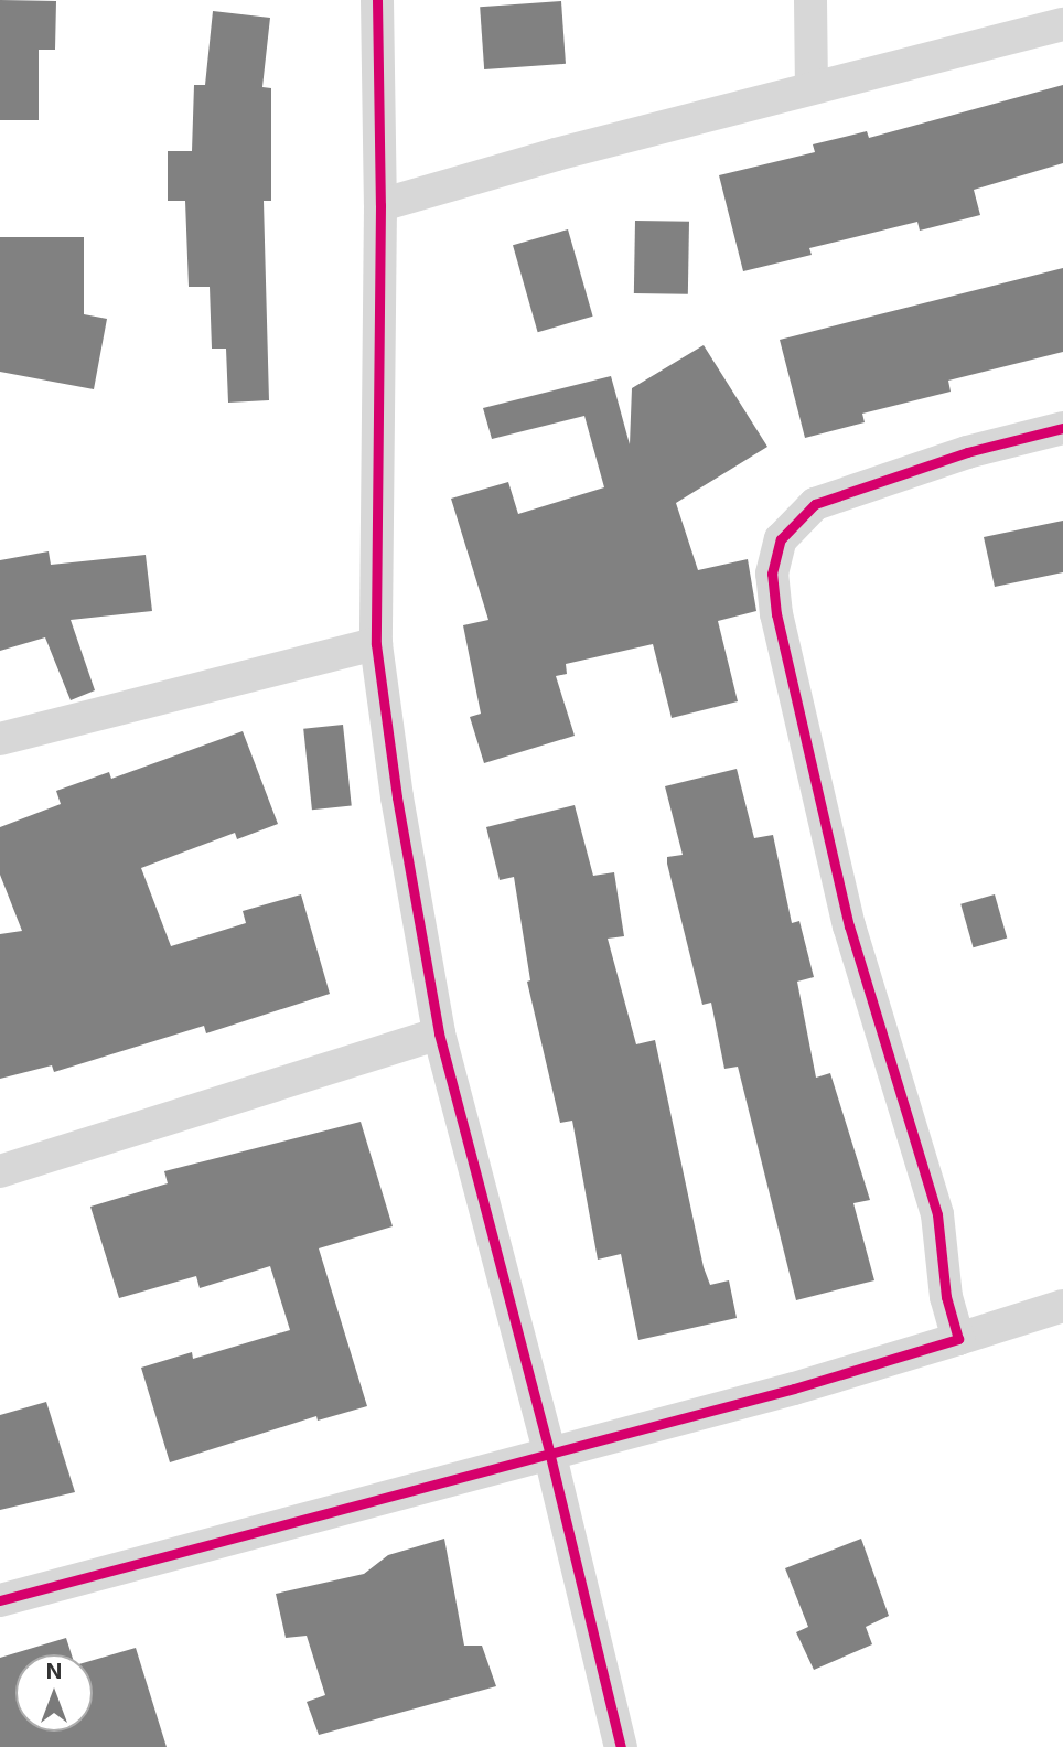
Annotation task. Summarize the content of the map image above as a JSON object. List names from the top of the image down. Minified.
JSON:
{"north":"top"}
